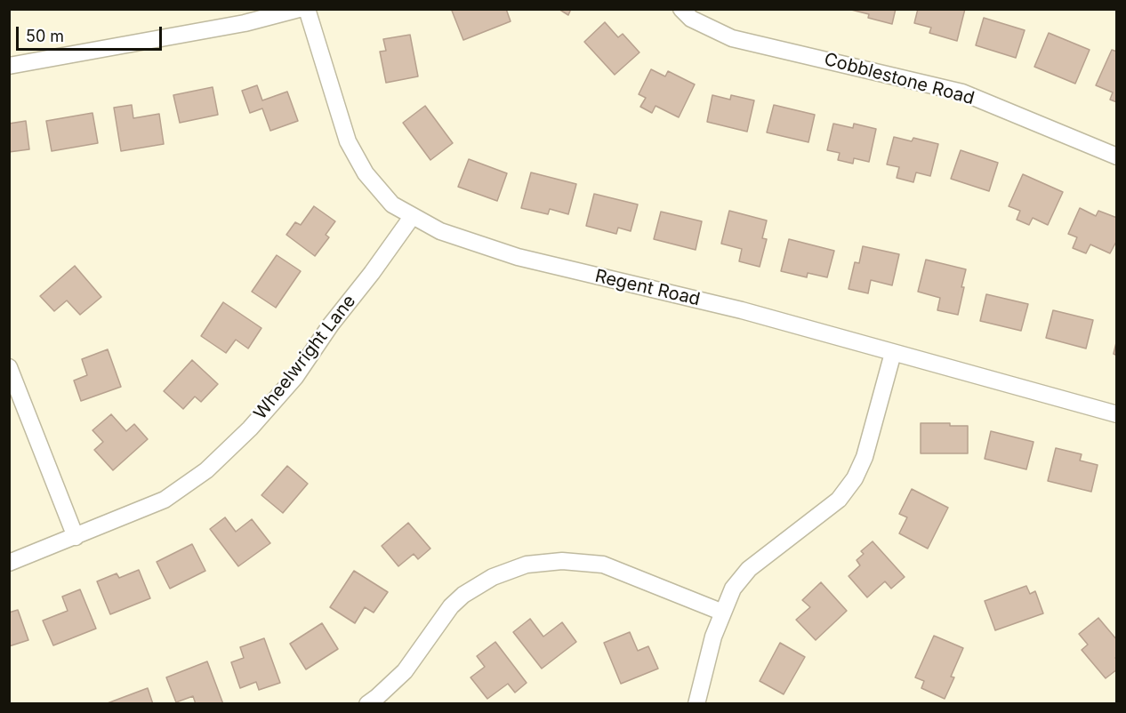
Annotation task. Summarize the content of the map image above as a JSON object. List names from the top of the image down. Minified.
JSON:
{"streets":{"street":["Cobblestone Road","Regent Road","Wheelwright Lane"]},"crossings":[["Regent Road","Wheelwright Lane"]],"scale_bar":"50 m"}
